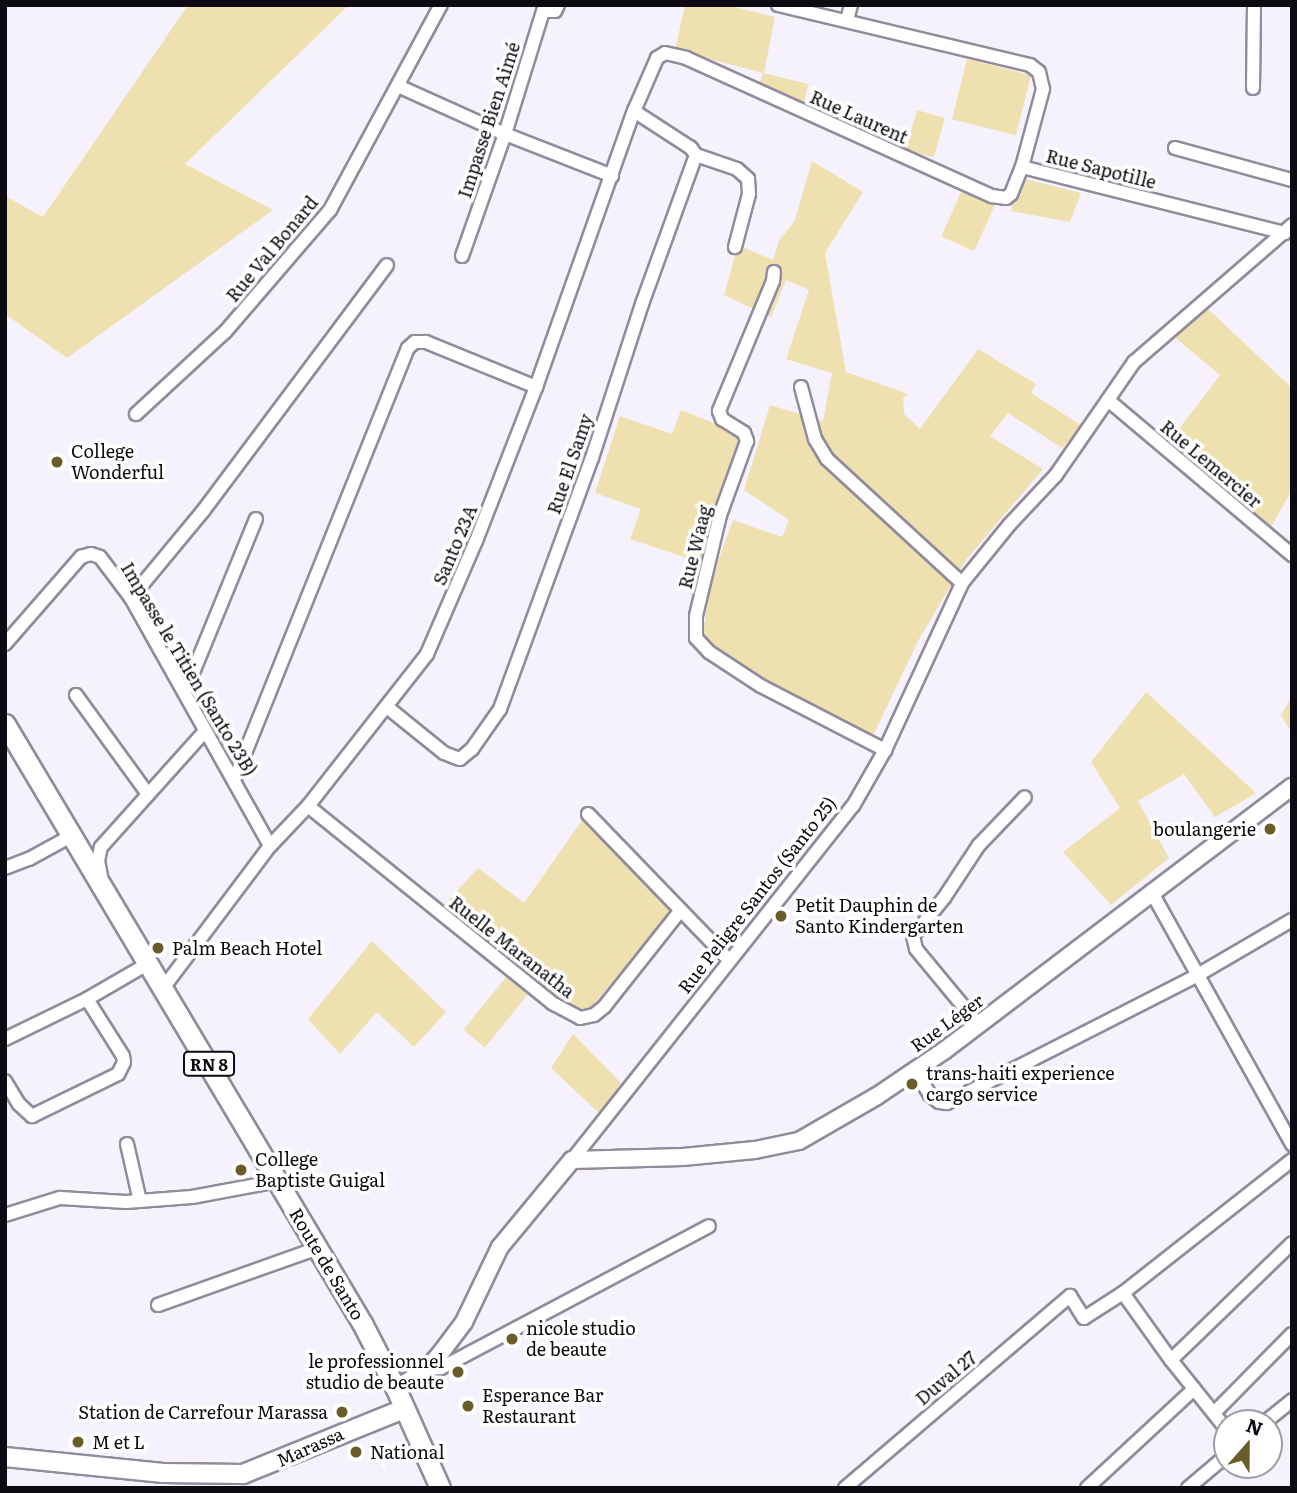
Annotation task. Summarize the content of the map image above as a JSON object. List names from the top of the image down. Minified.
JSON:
{"streets":{"main road":["RN 8","Route de Santo","Marassa"],"street":["Rue Laurent","Impasse Bien Aimé","Rue Sapotille","Rue Val Bonard","Rue El Samy","Rue Lemercier","Santo 23A","Rue Waag","Impasse le Titien (Santo 23B)","Rue Peligre Santos (Santo 25)","Ruelle Maranatha","Rue Léger","Duval 27"]},"crossings":[["Rue Laurent","Rue Sapotille"],["Rue Laurent","Santo 23A"],["Rue Sapotille","Rue Peligre Santos (Santo 25)"],["Rue El Samy","Santo 23A"],["Rue Lemercier","Rue Peligre Santos (Santo 25)"],["Santo 23A","Impasse le Titien (Santo 23B)"],["Santo 23A","Ruelle Maranatha"],["Santo 23A","Route de Santo"],["Rue Waag","Rue Peligre Santos (Santo 25)"],["Rue Peligre Santos (Santo 25)","Rue Léger"],["Rue Peligre Santos (Santo 25)","Route de Santo"],["Route de Santo","Marassa"]],"places":["College Wonderful","boulangerie","Petit Dauphin de Santo Kindergarten","Palm Beach Hotel","trans-haiti experience cargo service","College Baptiste Guigal","nicole studio de beaute","le professionnel studio de beaute","Esperance Bar Restaurant","Station de Carrefour Marassa","M et L","National"],"north":"top"}
